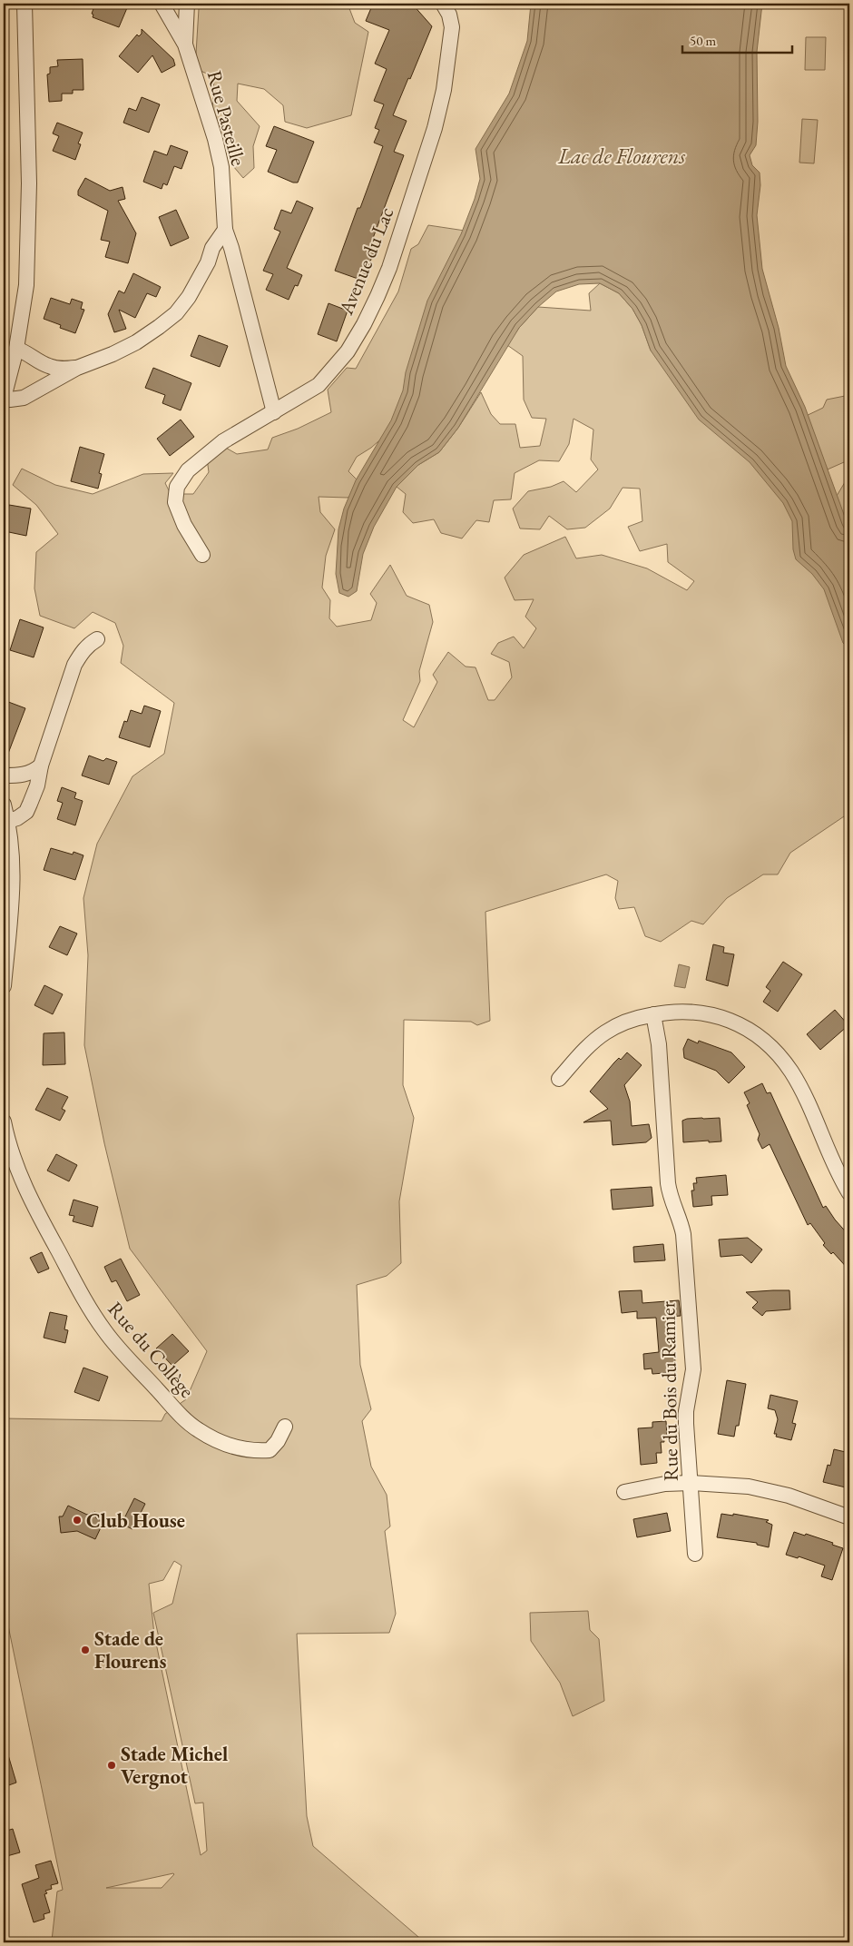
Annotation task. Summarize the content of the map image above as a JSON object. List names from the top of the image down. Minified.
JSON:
{"streets":{"street":["Rue Pasteille","Avenue du Lac","Rue du Collège","Rue du Bois du Ramier"]},"crossings":[["Rue Pasteille","Avenue du Lac"]],"water":["Lac de Flourens"],"places":["Club House","Stade de Flourens","Stade Michel Vergnot"],"scale_bar":"50 m"}
